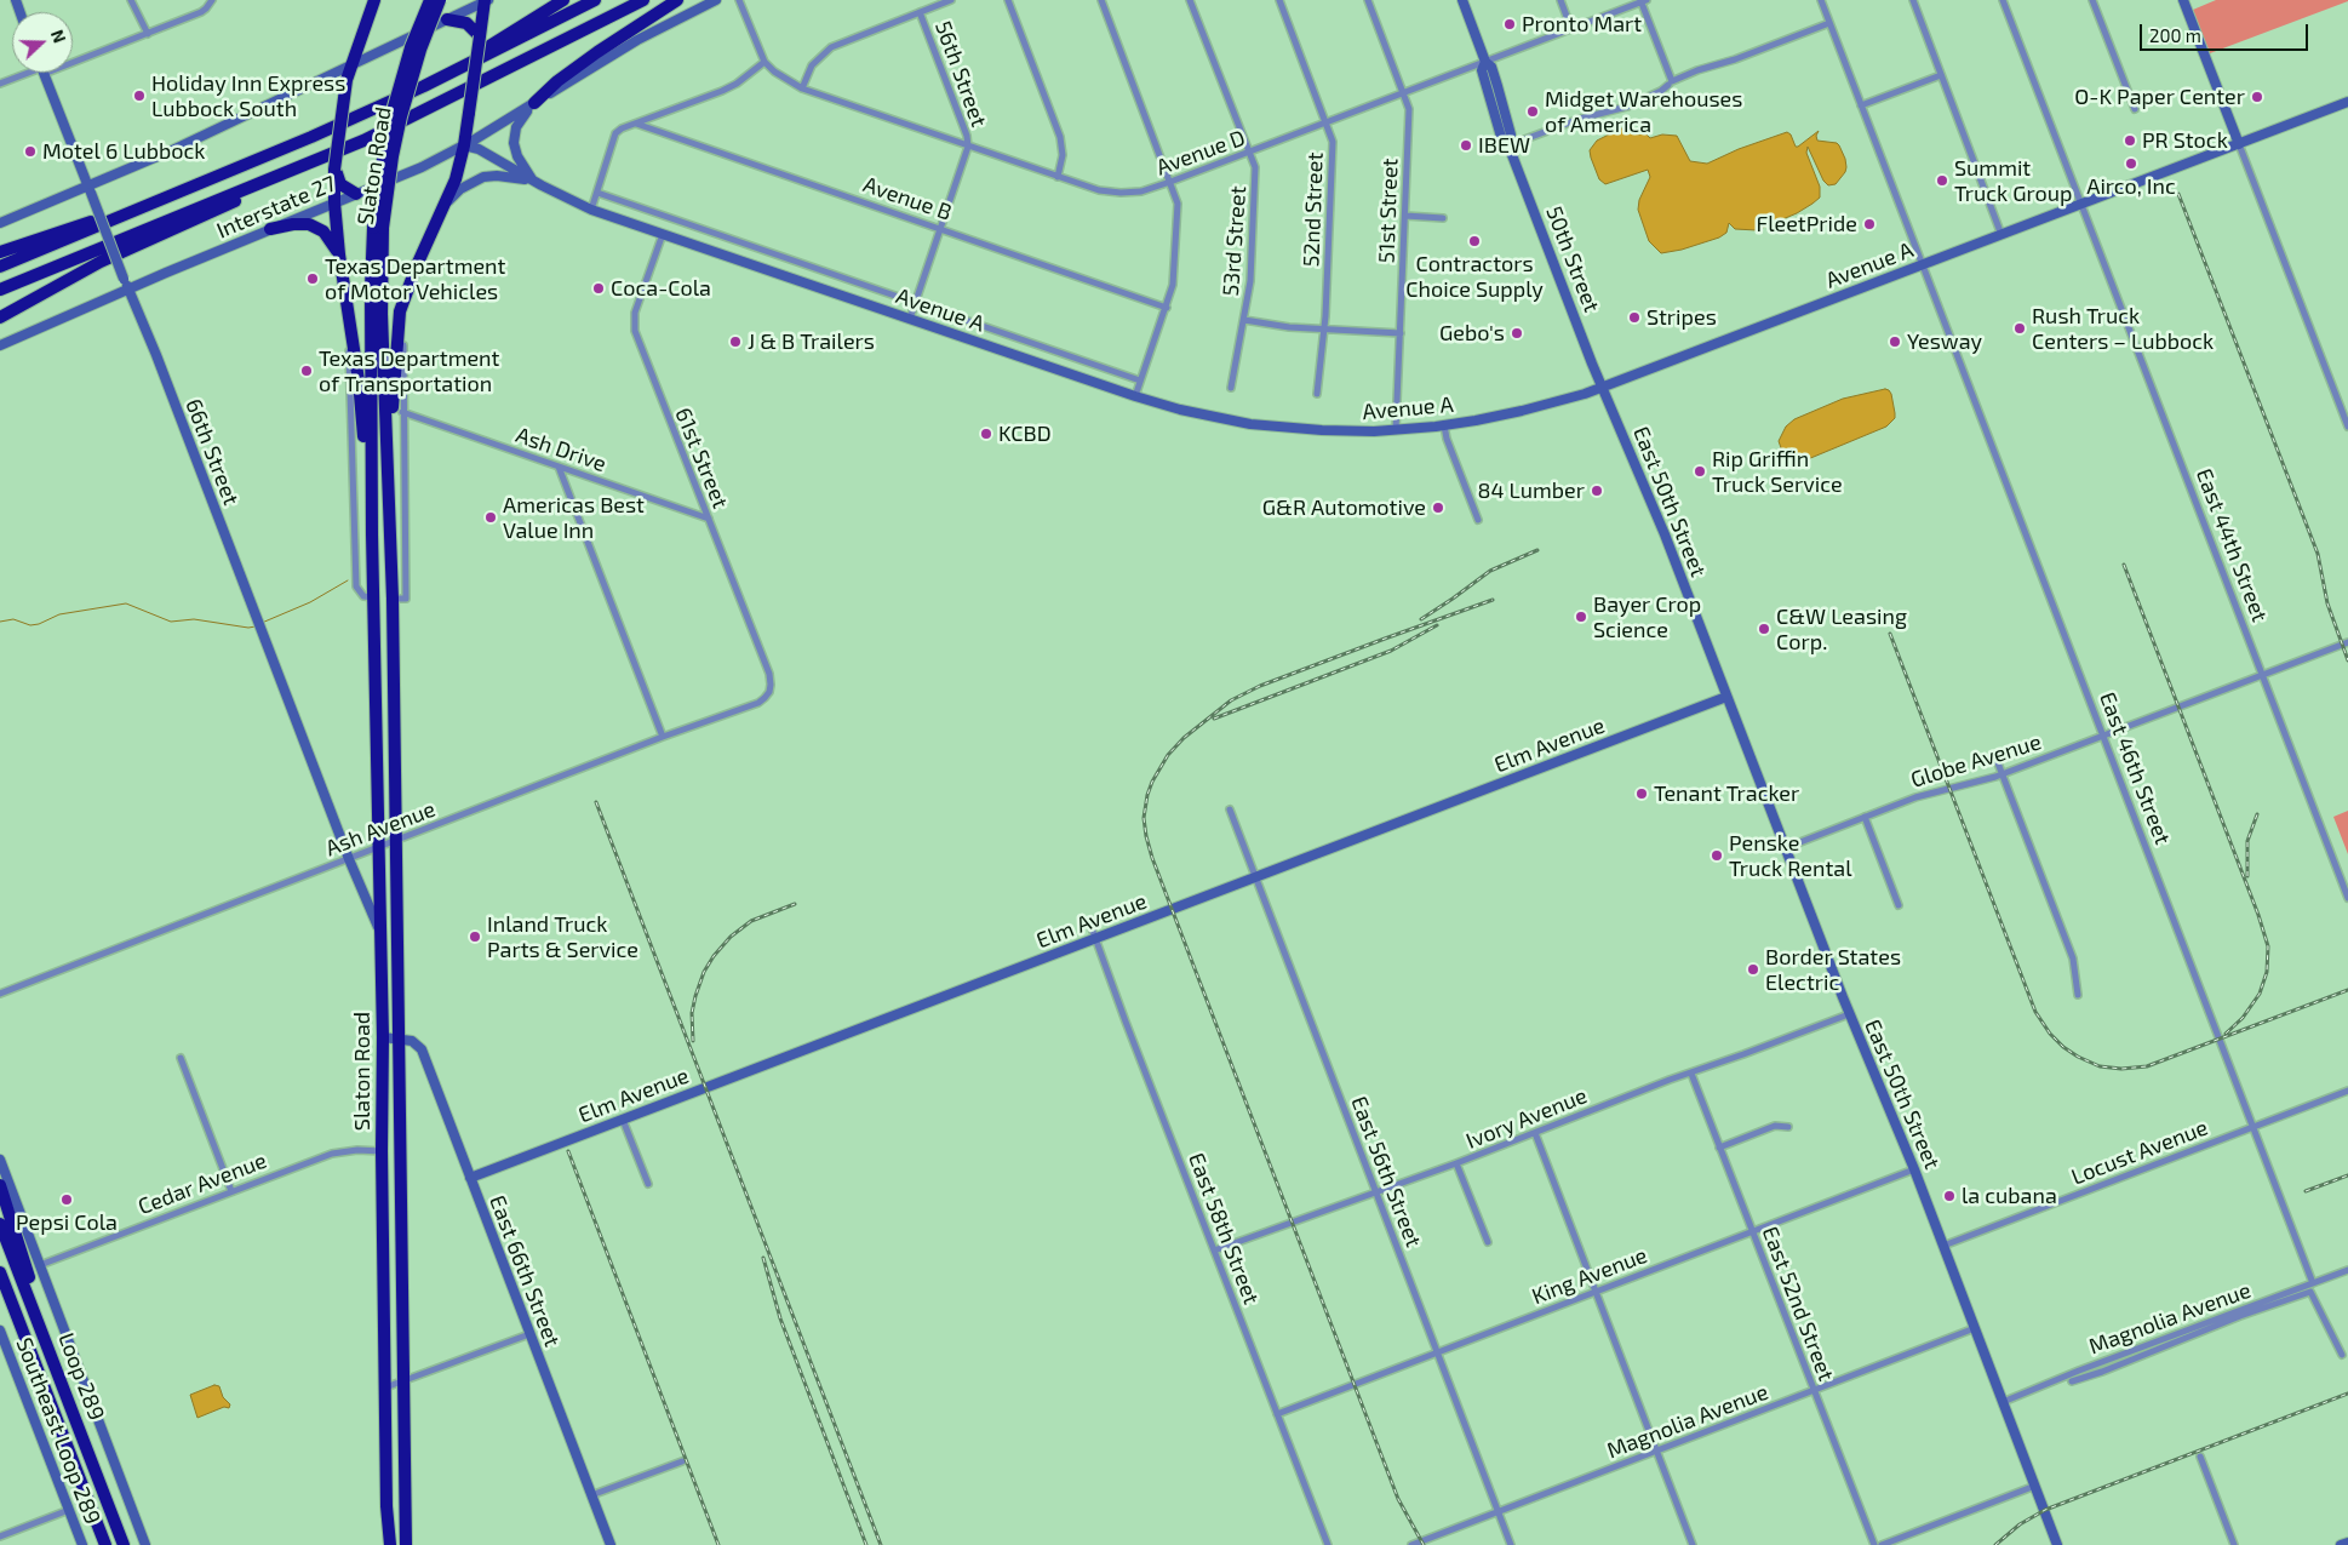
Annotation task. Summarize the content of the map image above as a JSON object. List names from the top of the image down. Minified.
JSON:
{"streets":{"highway":["Slaton Road","Loop 289"],"main road":["Interstate 27","50th Street","Avenue A","66th Street","East 50th Street","Elm Avenue","East 66th Street","Southeast Loop 289"],"street":["56th Street","Avenue D","Avenue B","52nd Street","51st Street","53rd Street","Ash Drive","61st Street","East 44th Street","Globe Avenue","East 46th Street","Ash Avenue","Ivory Avenue","Locust Avenue","East 56th Street","Cedar Avenue","East 58th Street","King Avenue","East 52nd Street","Magnolia Avenue"]},"crossings":[["56th Street","Avenue D"],["56th Street","Avenue B"],["56th Street","Avenue A"],["Avenue D","52nd Street"],["Avenue D","51st Street"],["Avenue D","53rd Street"],["Avenue D","50th Street"],["Slaton Road","Ash Avenue"],["Slaton Road","Cedar Avenue"],["Slaton Road","East 66th Street"],["Interstate 27","Avenue A"],["Interstate 27","66th Street"],["51st Street","Avenue A"],["50th Street","Avenue A"],["50th Street","East 50th Street"],["Avenue A","61st Street"],["Avenue A","East 50th Street"],["Avenue A","East 44th Street"],["Avenue A","East 46th Street"],["Ash Drive","61st Street"],["66th Street","Ash Avenue"],["61st Street","Ash Avenue"],["East 50th Street","Elm Avenue"],["East 50th Street","Globe Avenue"],["East 50th Street","Ivory Avenue"],["East 50th Street","Locust Avenue"],["East 50th Street","King Avenue"],["East 50th Street","Magnolia Avenue"],["East 44th Street","Globe Avenue"],["Elm Avenue","East 56th Street"],["Elm Avenue","East 58th Street"],["Elm Avenue","East 66th Street"],["Globe Avenue","East 46th Street"],["East 46th Street","Locust Avenue"],["East 46th Street","Magnolia Avenue"],["Ivory Avenue","East 56th Street"],["Ivory Avenue","East 58th Street"],["Ivory Avenue","East 52nd Street"],["East 56th Street","King Avenue"],["East 56th Street","Magnolia Avenue"],["Cedar Avenue","Southeast Loop 289"],["East 58th Street","King Avenue"],["King Avenue","East 52nd Street"],["East 52nd Street","Magnolia Avenue"]],"places":["Pronto Mart","Holiday Inn Express Lubbock South","O-K Paper Center","Midget Warehouses of America","PR Stock","IBEW","Motel 6 Lubbock","Airco, Inc","Summit Truck Group","FleetPride","Contractors Choice Supply","Texas Department of Motor Vehicles","Coca-Cola","Stripes","Rush Truck Centers – Lubbock","Gebo's","J & B Trailers","Yesway","Texas Department of Transportation","KCBD","Rip Griffin Truck Service","84 Lumber","G&R Automotive","Americas Best Value Inn","Bayer Crop Science","C&W Leasing Corp.","Tenant Tracker","Penske Truck Rental","Inland Truck Parts & Service","Border States Electric","la cubana","Pepsi Cola"],"scale_bar":"200 m","north":"right"}
